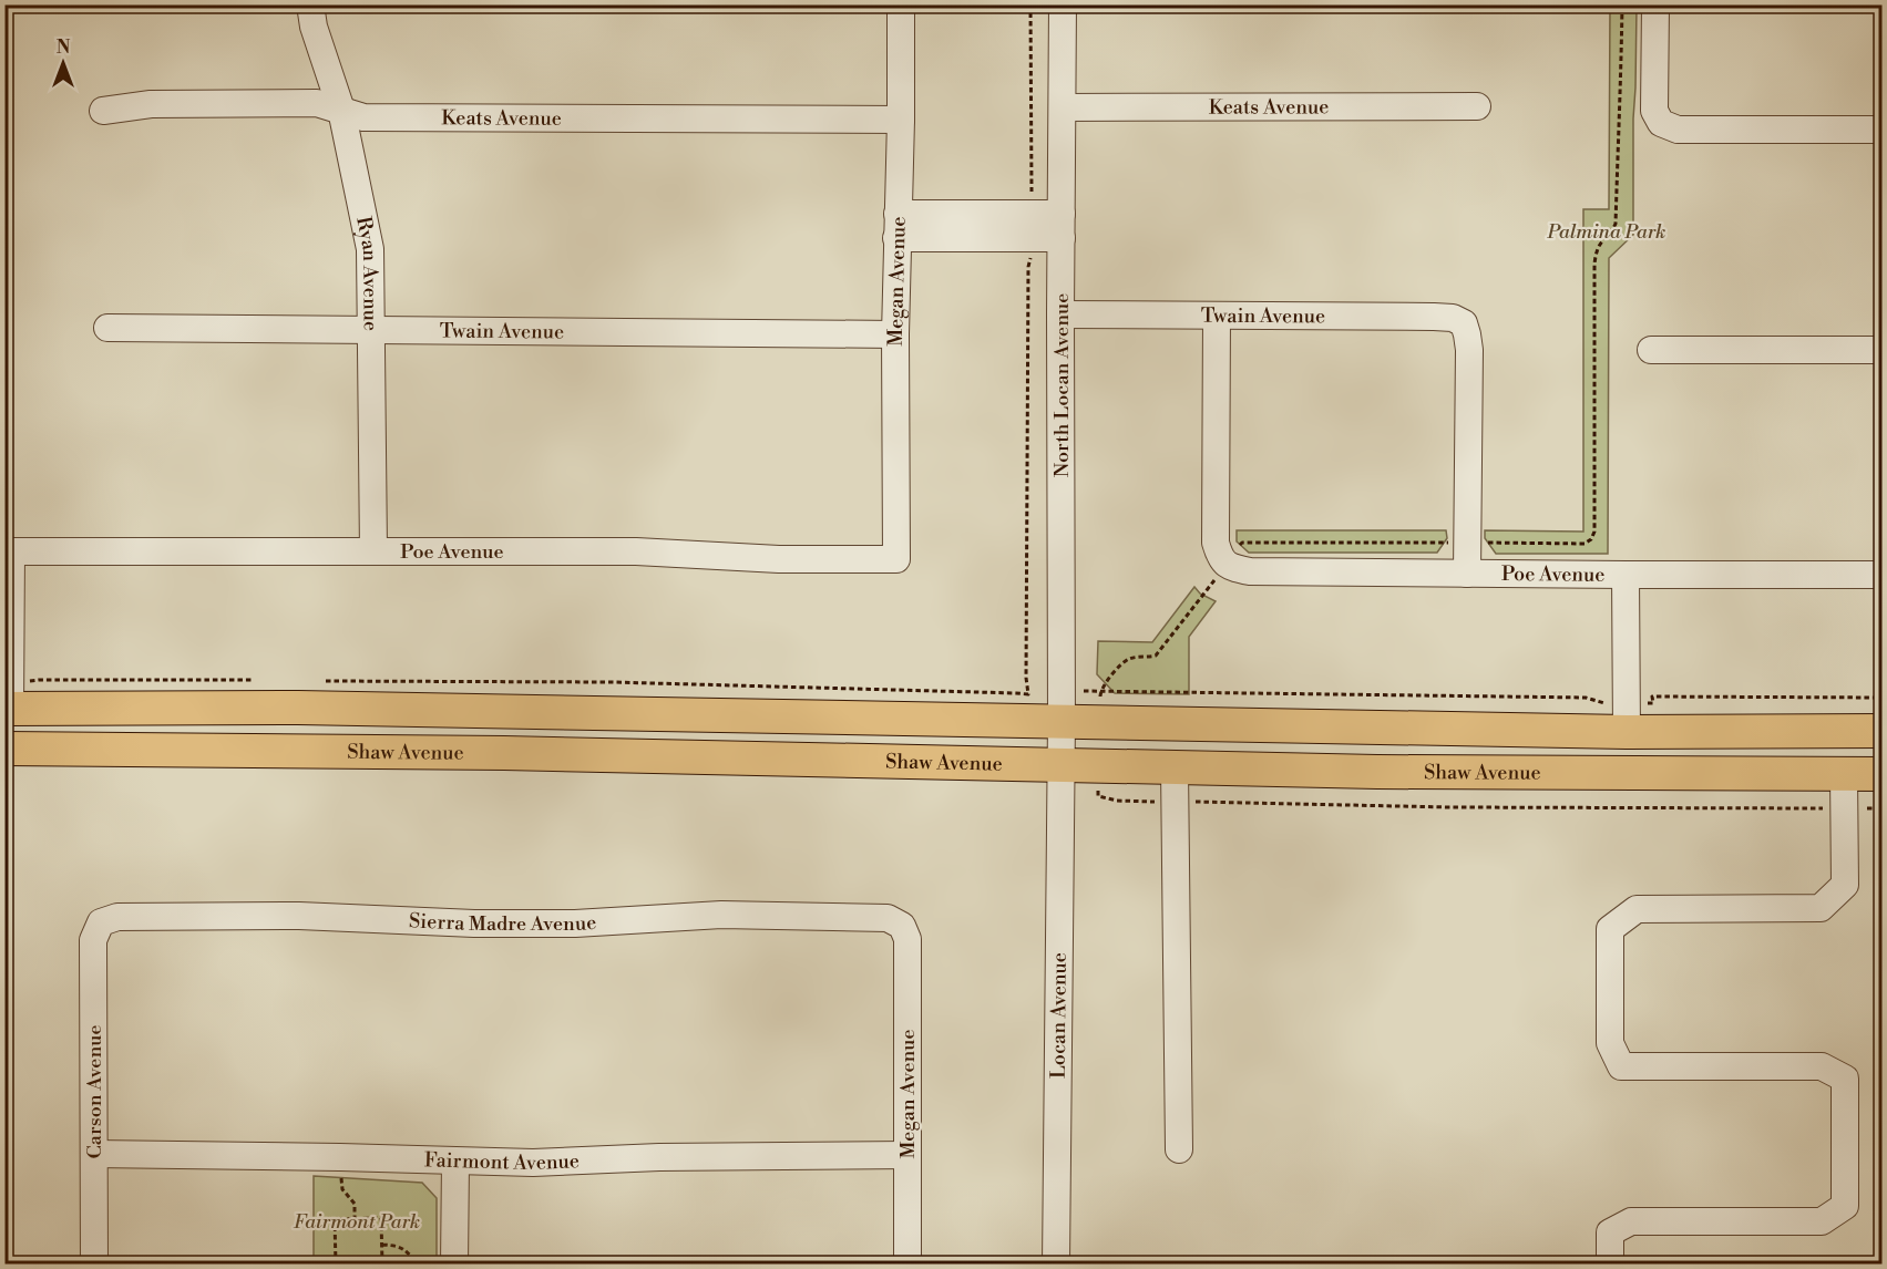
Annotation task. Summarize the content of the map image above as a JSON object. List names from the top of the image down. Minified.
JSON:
{"streets":{"main road":["Shaw Avenue"],"street":["Keats Avenue","Ryan Avenue","Megan Avenue","Twain Avenue","North Locan Avenue","Poe Avenue","Sierra Madre Avenue","Locan Avenue","Carson Avenue","Fairmont Avenue"]},"crossings":[["Keats Avenue","Ryan Avenue"],["Keats Avenue","Megan Avenue"],["Keats Avenue","North Locan Avenue"],["Ryan Avenue","Twain Avenue"],["Ryan Avenue","Poe Avenue"],["Megan Avenue","Twain Avenue"],["Megan Avenue","Poe Avenue"],["Megan Avenue","Sierra Madre Avenue"],["Megan Avenue","Fairmont Avenue"],["Twain Avenue","North Locan Avenue"],["Twain Avenue","Poe Avenue"],["North Locan Avenue","Shaw Avenue"],["North Locan Avenue","Locan Avenue"],["Shaw Avenue","Locan Avenue"],["Sierra Madre Avenue","Carson Avenue"],["Carson Avenue","Fairmont Avenue"]],"parks":["Palmina Park","Fairmont Park"],"north":"top"}
